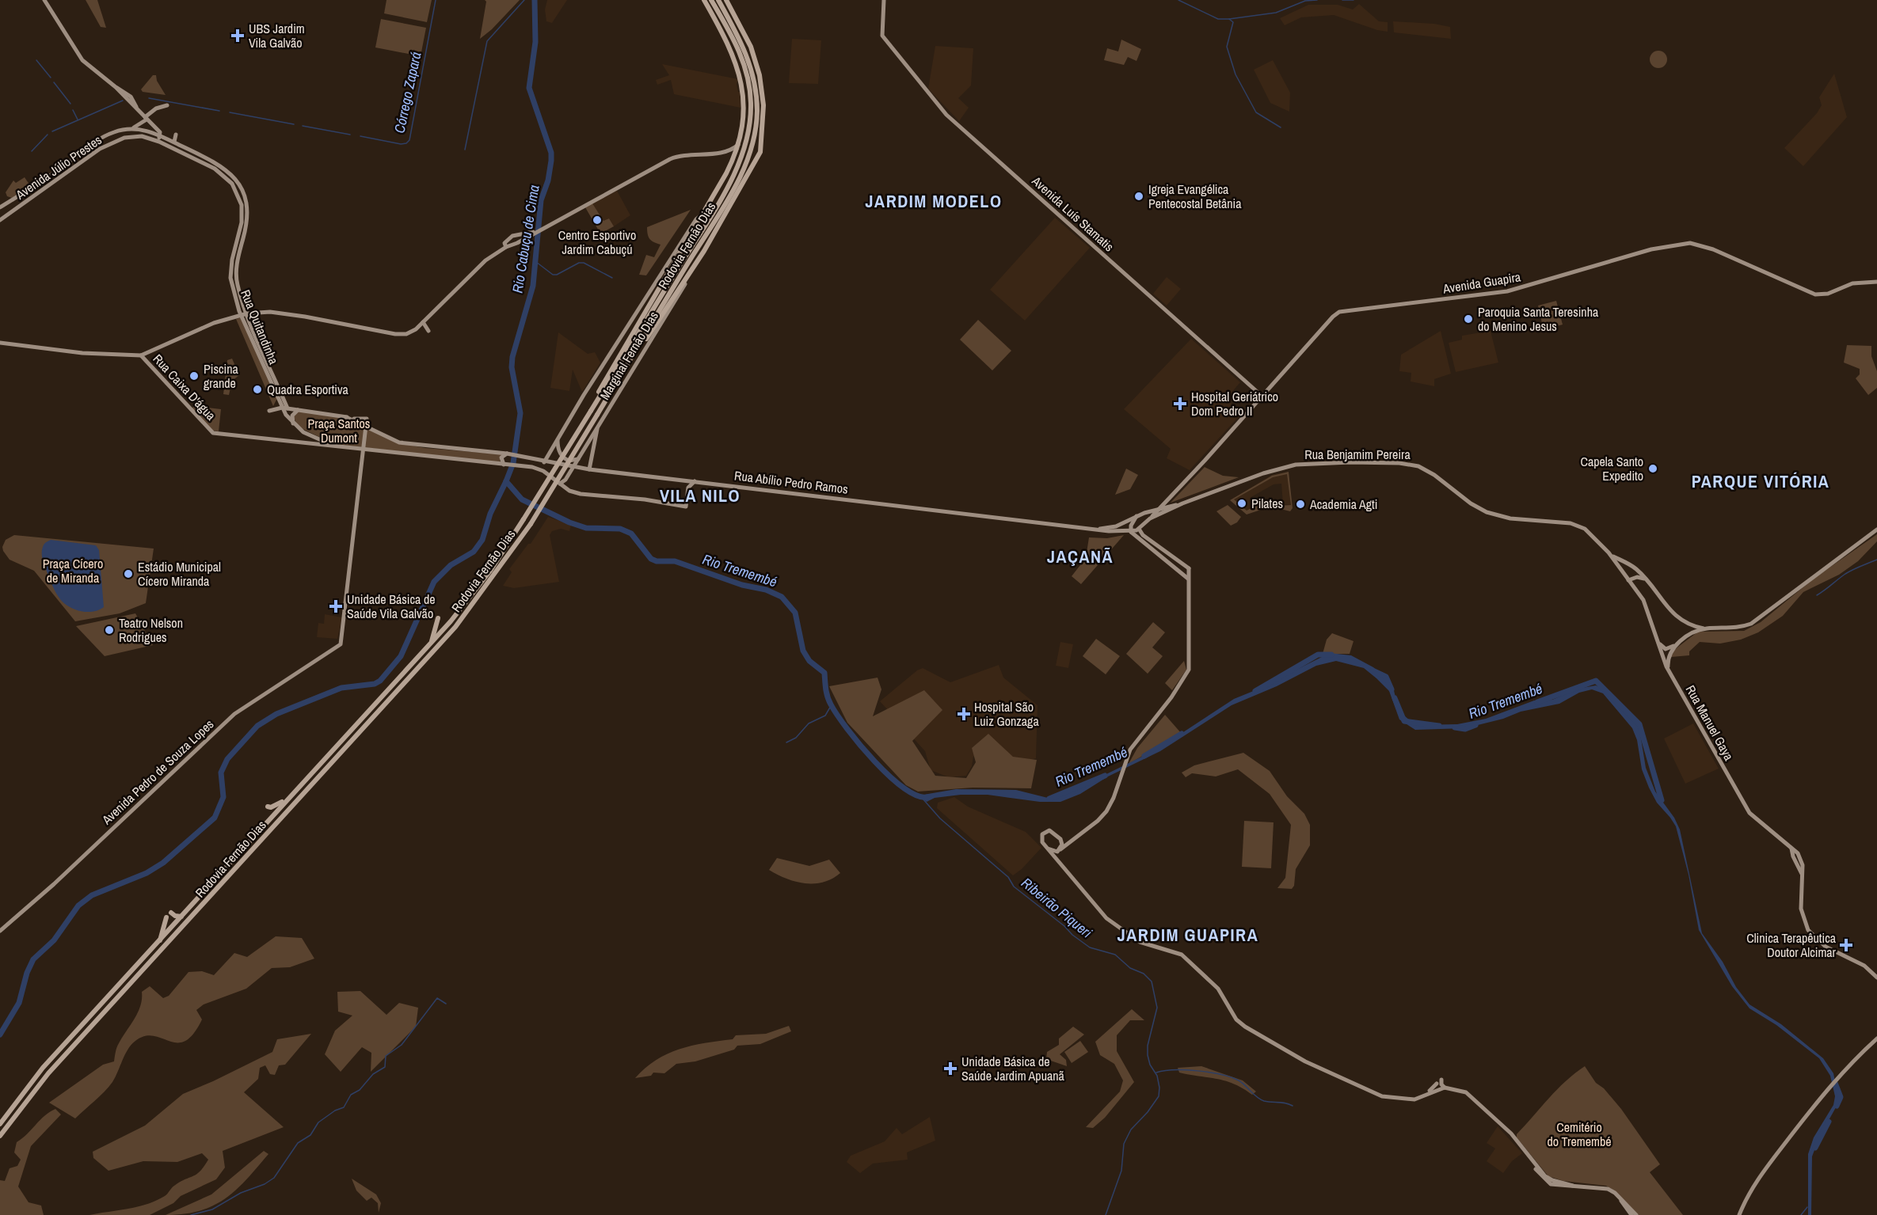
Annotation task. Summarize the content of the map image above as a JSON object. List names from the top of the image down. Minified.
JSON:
{"streets":{"highway":["Rodovia Fernão Dias","Marginal Fernão Dias"],"main road":["Avenida Júlio Prestes","Avenida Luís Stamatis","Avenida Guapira","Rua Quitandinha","Rua Caixa D'água","Rua Benjamim Pereira","Rua Abílio Pedro Ramos","Rua Manuel Gaya","Avenida Pedro de Souza Lopes"]},"crossings":[["Avenida Júlio Prestes","Rua Quitandinha"],["Avenida Luís Stamatis","Avenida Guapira"],["Avenida Guapira","Rua Benjamim Pereira"],["Rua Quitandinha","Rua Caixa D'água"],["Marginal Fernão Dias","Rua Abílio Pedro Ramos"],["Rua Benjamim Pereira","Rua Abílio Pedro Ramos"],["Rua Benjamim Pereira","Rua Manuel Gaya"]],"districts":["JARDIM MODELO","PARQUE VITÓRIA","VILA NILO","JAÇANÃ","JARDIM GUAPIRA"],"water":["Córrego Zapará","Rio Cabuçu de Cima","Rio Tremembé","Ribeirão Piqueri"],"parks":["Praça Santos Dumont","Praça Cícero de Miranda","Cemitério do Tremembé"],"places":{"health":["UBS Jardim Vila Galvão","Hospital Geriátrico Dom Pedro II","Unidade Básica de Saúde Vila Galvão","Hospital São Luiz Gonzaga","Clinica Terapêutica Doutor Alcimar","Unidade Básica de Saúde Jardim Apuanã"],"other":["Igreja Evangélica Pentecostal Betânia","Centro Esportivo Jardim Cabuçú","Paroquia Santa Teresinha do Menino Jesus","Piscina grande","Quadra Esportiva","Capela Santo Expedito","Pilates","Academia Agti","Estádio Municipal Cícero Miranda","Teatro Nelson Rodrigues"]}}
